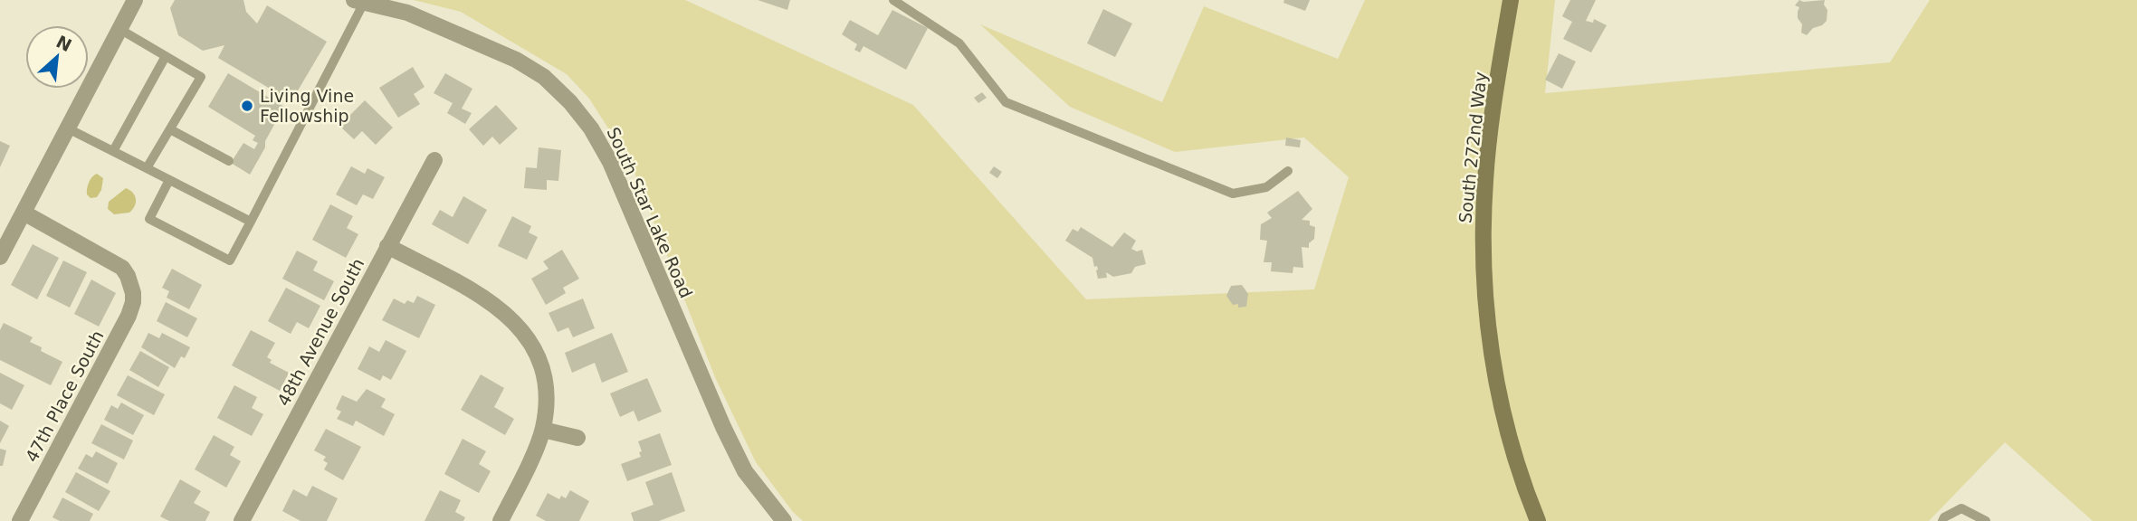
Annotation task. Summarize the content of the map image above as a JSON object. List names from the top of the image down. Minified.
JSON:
{"streets":{"main road":["South 272nd Way"],"street":["South Star Lake Road","48th Avenue South","47th Place South"]},"places":["Living Vine Fellowship"],"north":"top right"}
